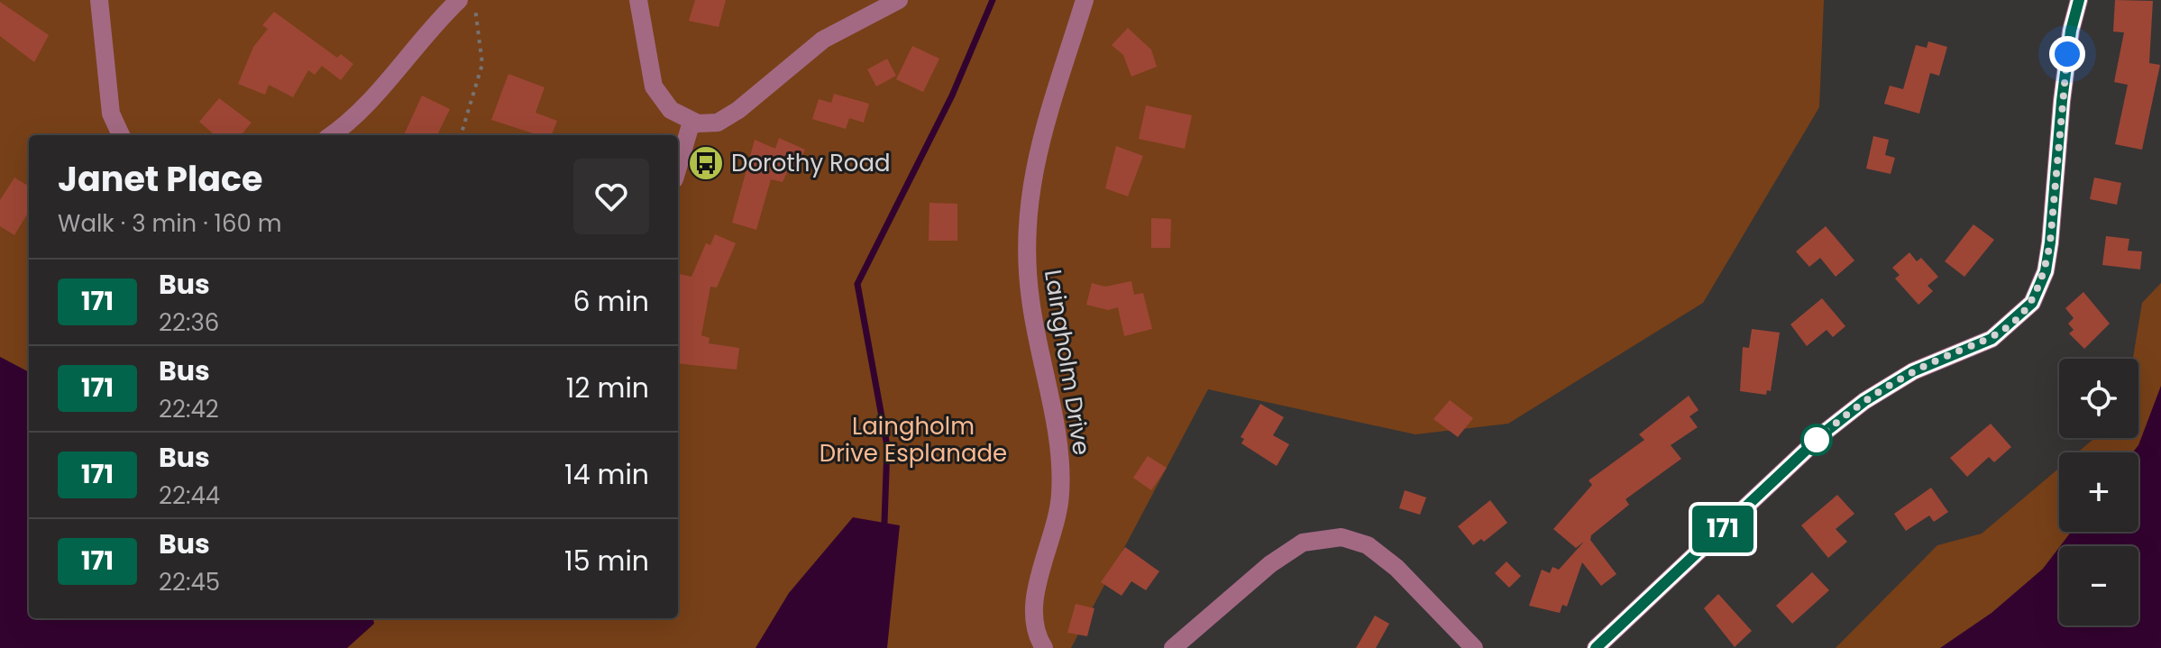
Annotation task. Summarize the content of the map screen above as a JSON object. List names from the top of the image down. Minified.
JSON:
{"streets":{"street":["Laingholm Drive"]},"parks":["Laingholm Drive Esplanade"],"places":{"bus stop":["Dorothy Road"]},"lines":["bus line 171"],"page":{"on_map":"171","heading":["Janet Place","Walk · 3 min · 160 m"],"list":[{"mark":"171","name":"Bus","note":"22:36","value":"6 min"},{"mark":"171","name":"Bus","note":"22:42","value":"12 min"},{"mark":"171","name":"Bus","note":"22:44","value":"14 min"},{"mark":"171","name":"Bus","note":"22:45","value":"15 min"}],"map_buttons":["+","−"]}}
